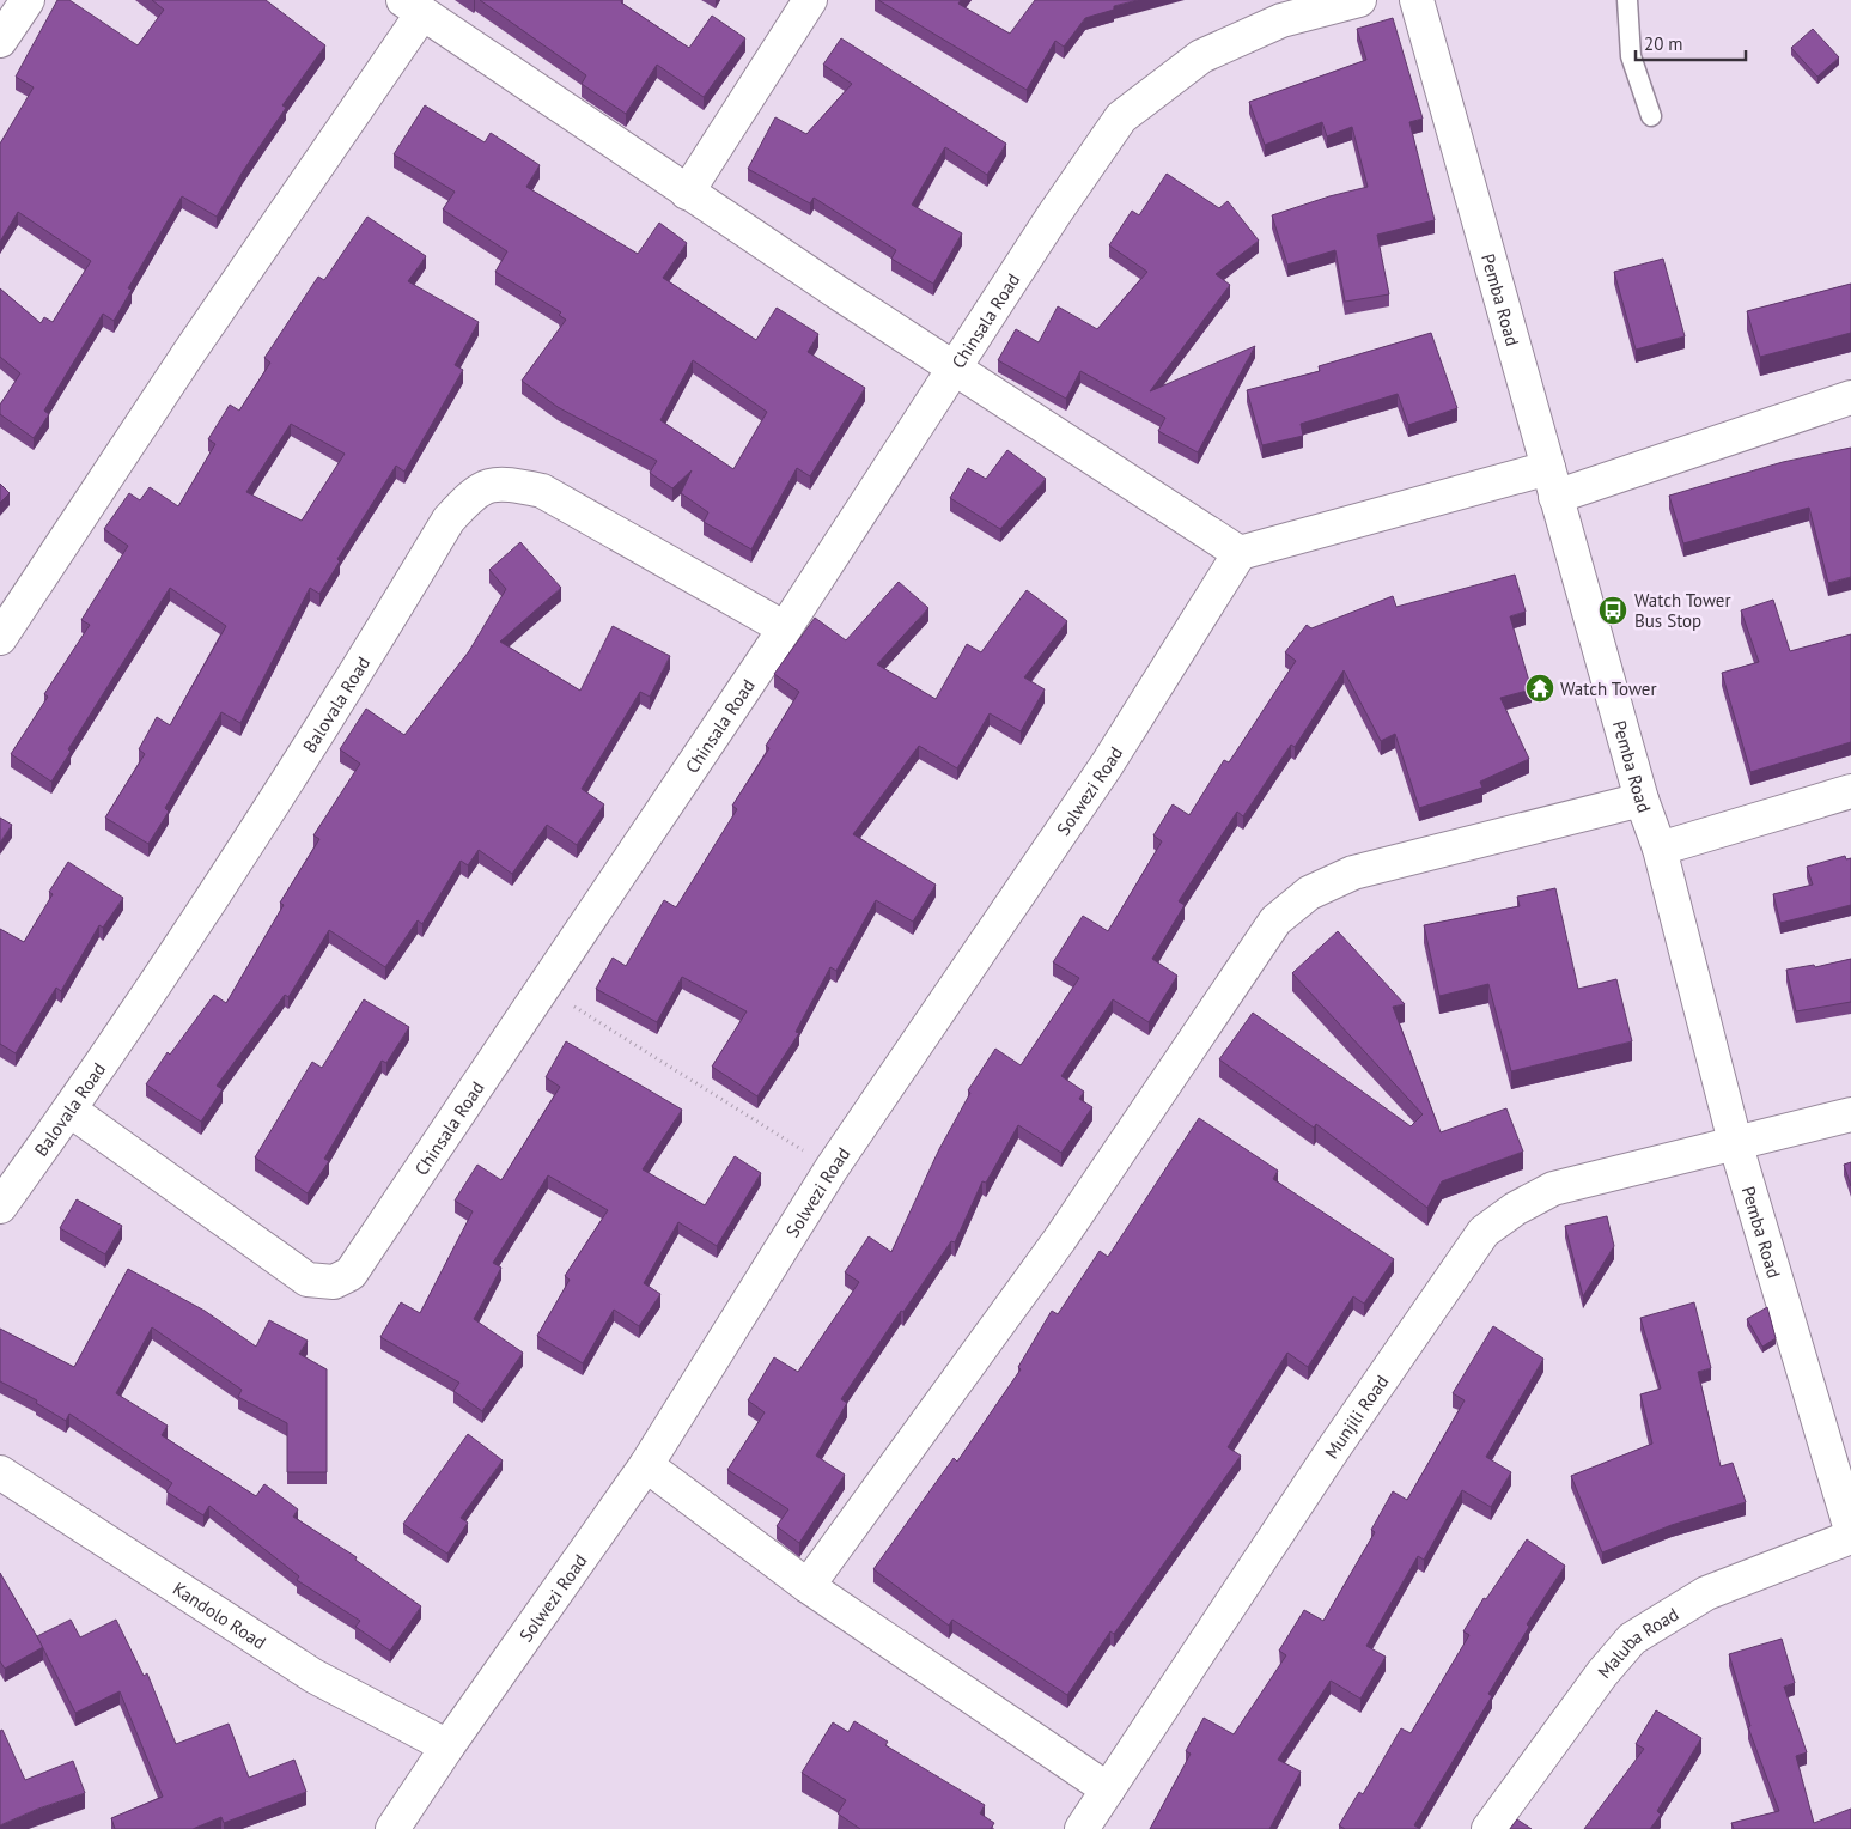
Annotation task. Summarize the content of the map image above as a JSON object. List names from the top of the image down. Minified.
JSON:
{"streets":{"street":["Pemba Road","Chinsala Road","Balovala Road","Solwezi Road","Munjili Road","Kandolo Road","Maluba Road"]},"crossings":[["Pemba Road","Munjili Road"],["Chinsala Road","Balovala Road"],["Solwezi Road","Kandolo Road"]],"places":{"bus stop":["Watch Tower Bus Stop"],"temple":["Watch Tower"]},"scale_bar":"20 m"}
